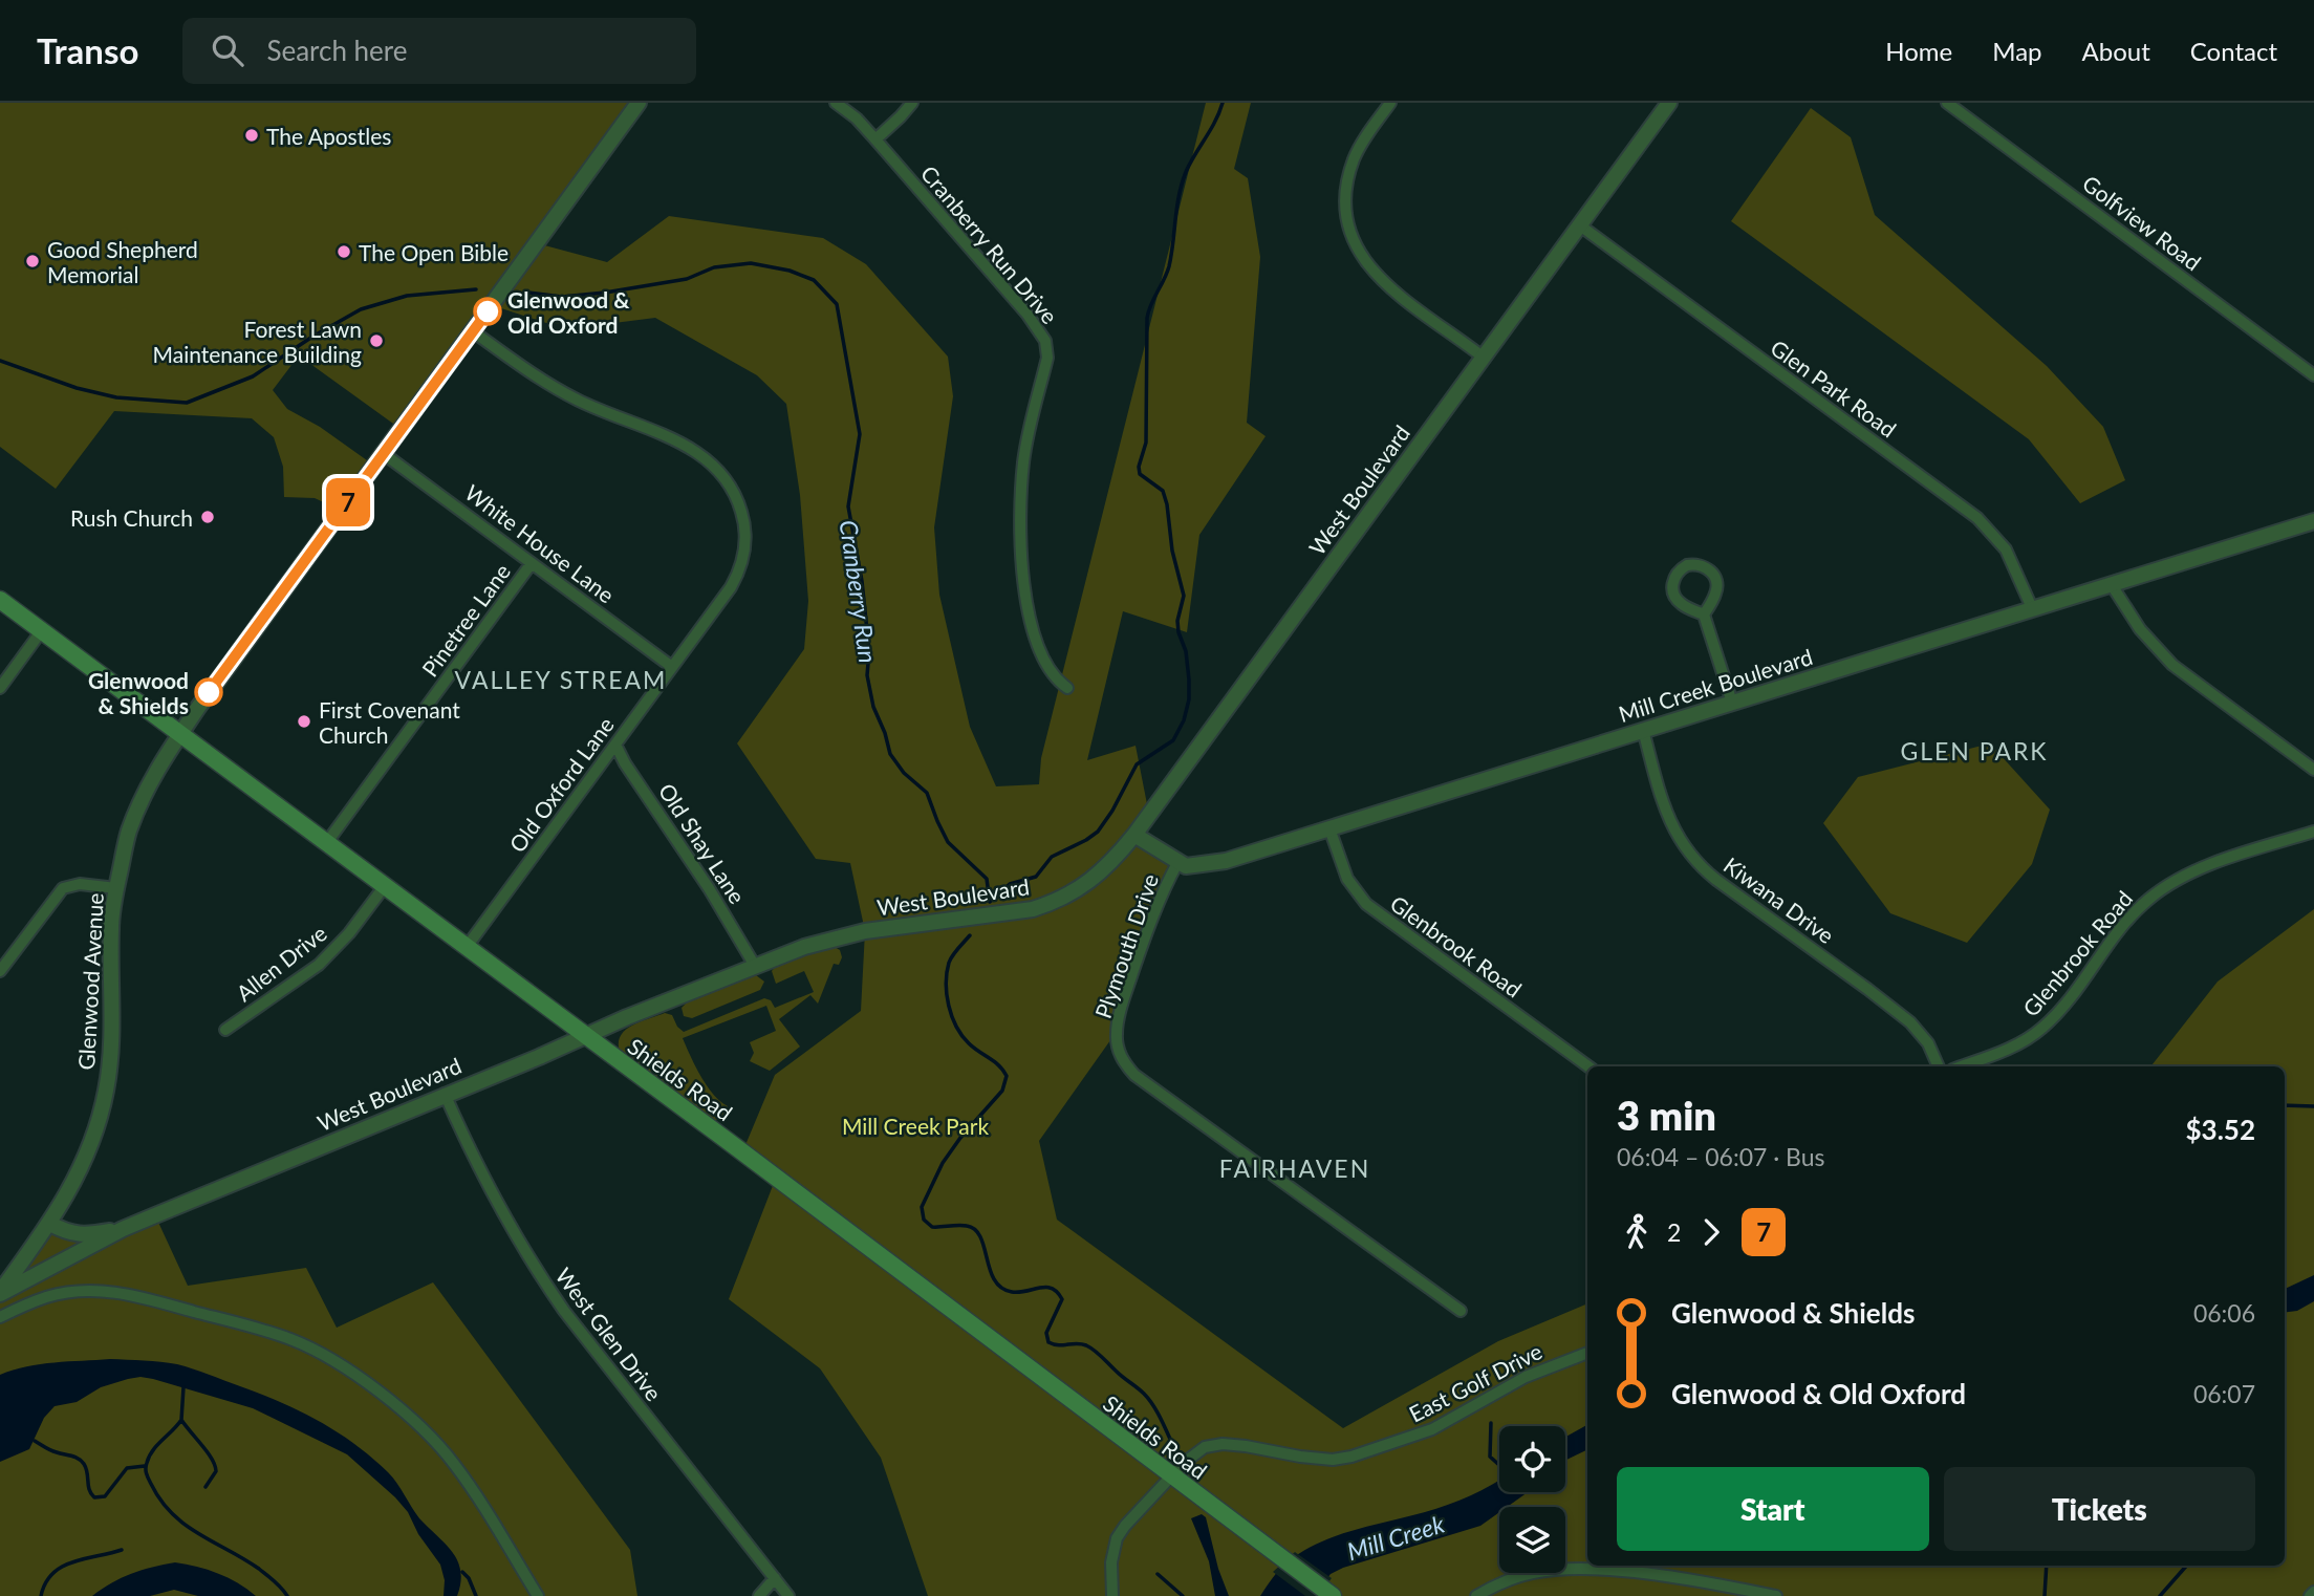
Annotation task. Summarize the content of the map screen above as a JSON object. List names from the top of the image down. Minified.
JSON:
{"streets":{"main road":["Shields Road"],"street":["Golfview Road","Cranberry Run Drive","Glen Park Road","West Boulevard","White House Lane","Pinetree Lane","Mill Creek Boulevard","Old Oxford Lane","Old Shay Lane","Kiwana Drive","Plymouth Drive","Glenbrook Road","Allen Drive","Glenwood Avenue","West Glen Drive","East Golf Drive"]},"crossings":[["Glen Park Road","West Boulevard"],["Glen Park Road","Mill Creek Boulevard"],["West Boulevard","Old Shay Lane"],["West Boulevard","Glenwood Avenue"],["West Boulevard","Shields Road"],["West Boulevard","West Glen Drive"],["White House Lane","Pinetree Lane"],["White House Lane","Old Oxford Lane"],["White House Lane","Glenwood Avenue"],["Pinetree Lane","Shields Road"],["Mill Creek Boulevard","Kiwana Drive"],["Mill Creek Boulevard","Plymouth Drive"],["Mill Creek Boulevard","Glenbrook Road"],["Old Oxford Lane","Old Shay Lane"],["Old Oxford Lane","Glenwood Avenue"],["Old Oxford Lane","Shields Road"],["Allen Drive","Shields Road"],["Glenwood Avenue","Shields Road"],["Shields Road","East Golf Drive"]],"districts":["VALLEY STREAM","GLEN PARK","FAIRHAVEN"],"water":["Cranberry Run","Mill Creek"],"parks":["Mill Creek Park"],"places":["The Apostles","The Open Bible","Good Shepherd Memorial","Glenwood & Old Oxford","Forest Lawn Maintenance Building","Rush Church","Glenwood & Shields","First Covenant Church"],"lines":["bus line 7"],"page":{"header":"Transo","search":"Search here","nav":["Home","Map","About","Contact"],"on_map":"7","heading":["3 min","06:04 – 06:07 · Bus","$3.52"],"legs":["2","7"],"list":[{"name":"Glenwood & Shields","value":"06:06"},{"name":"Glenwood & Old Oxford","value":"06:07"}],"buttons":["Start","Tickets"]}}
